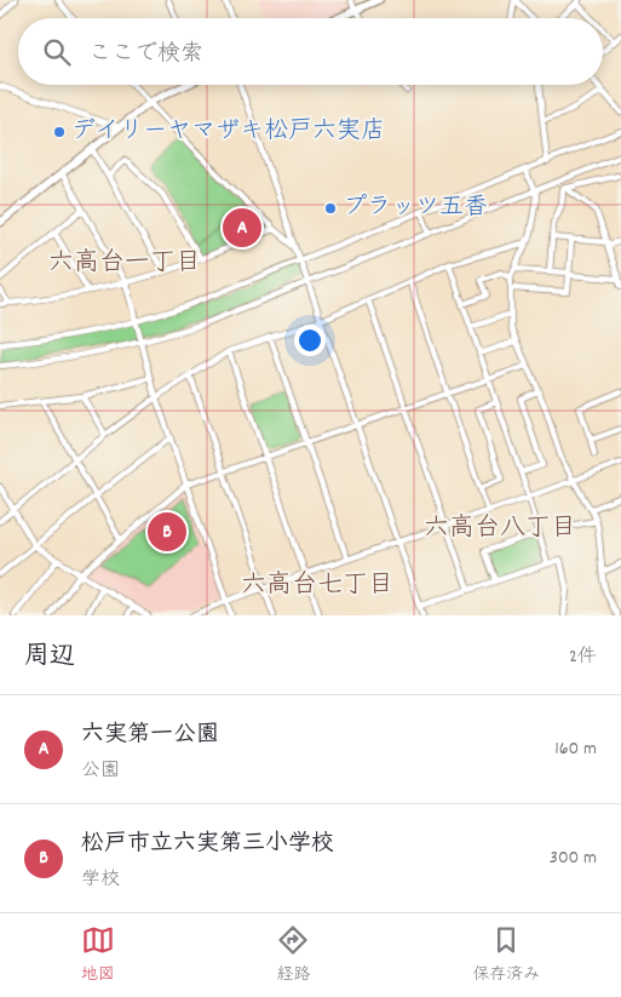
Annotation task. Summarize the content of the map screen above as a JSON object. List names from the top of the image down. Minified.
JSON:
{"districts":["六高台一丁目","六高台八丁目","六高台七丁目"],"places":["デイリーヤマザキ松戸六実店","プラッツ五香"],"page":{"search":"ここで検索","pins":["A","B"],"heading":["周辺","2件"],"list":[{"mark":"A","name":"六実第一公園","note":"公園","value":"160 m"},{"mark":"B","name":"松戸市立六実第三小学校","note":"学校","value":"300 m"}],"nav":["地図","経路","保存済み"]}}
